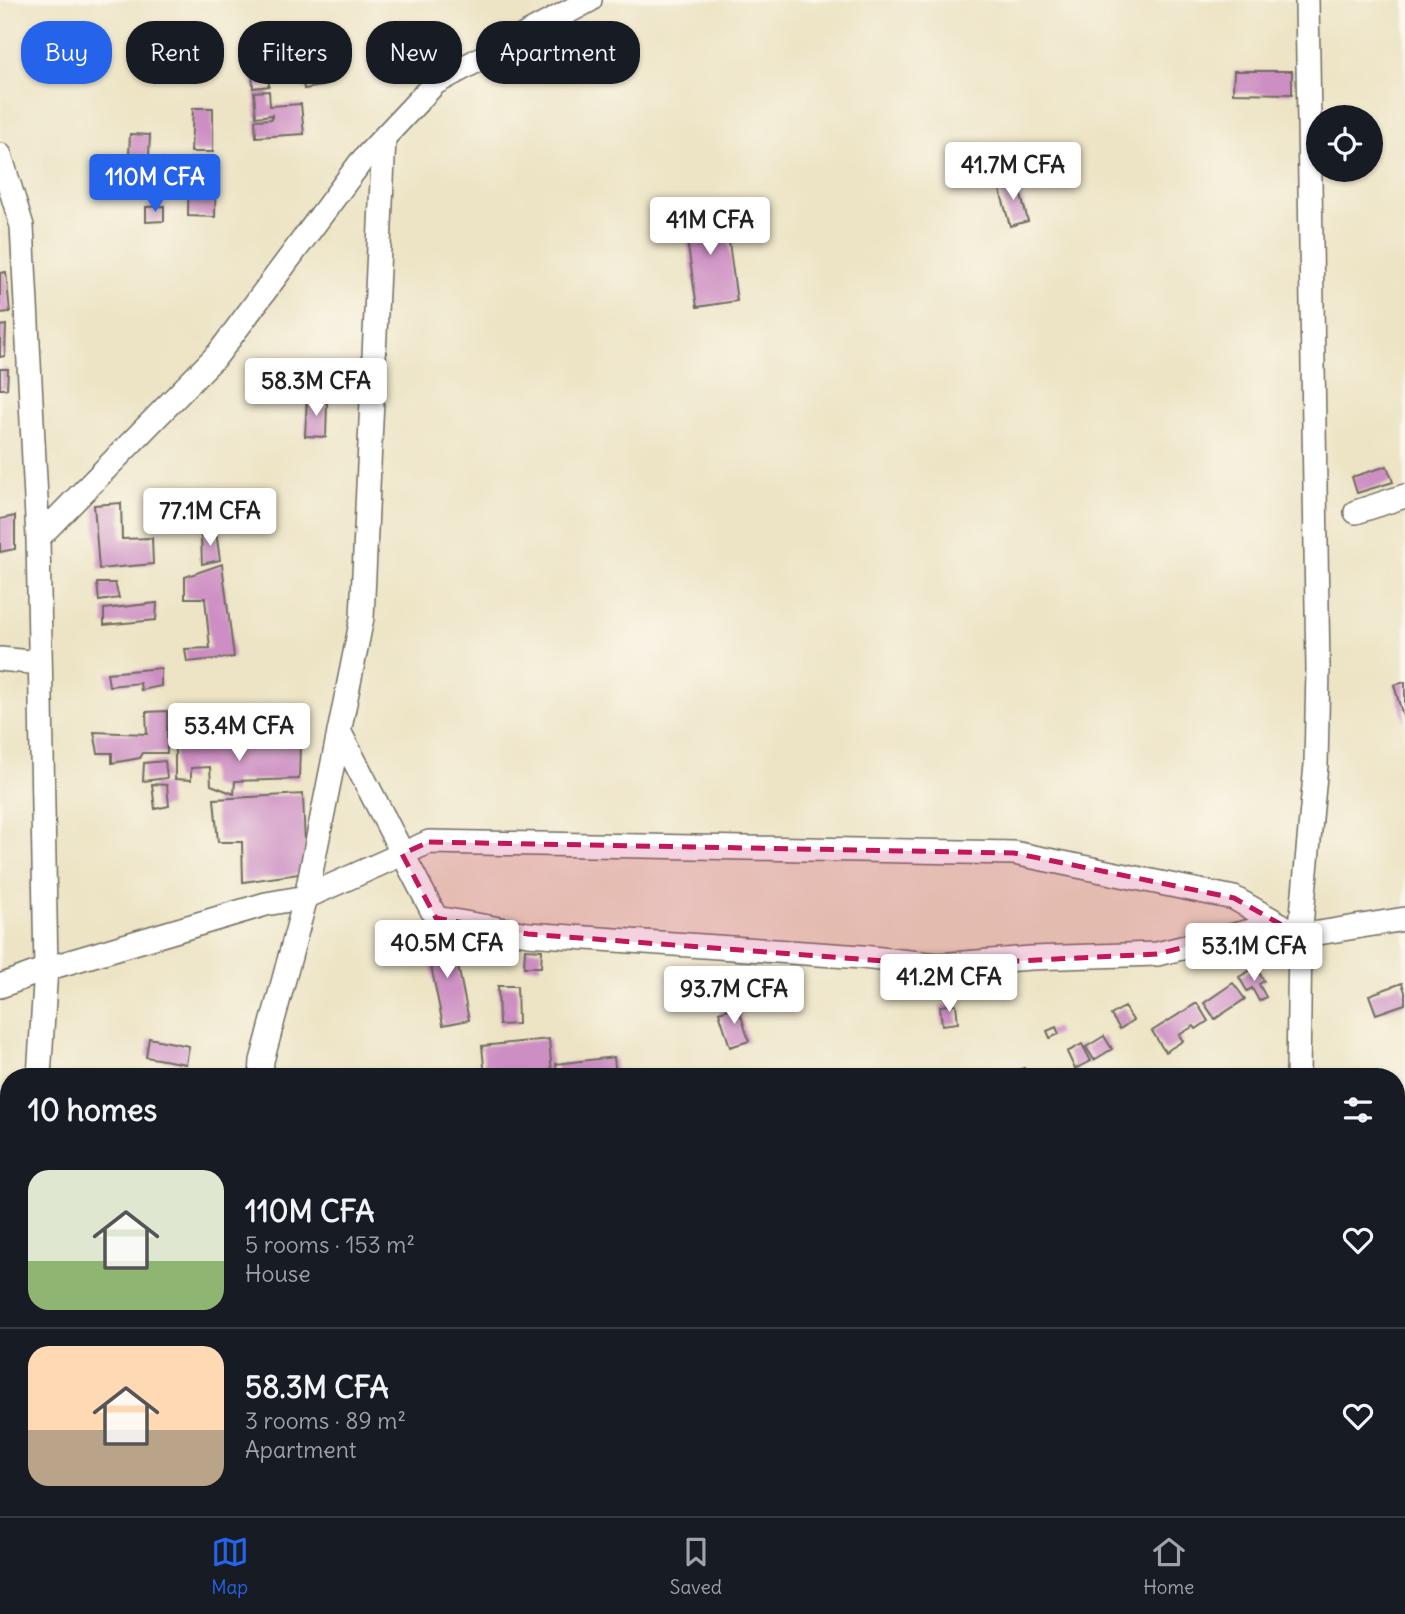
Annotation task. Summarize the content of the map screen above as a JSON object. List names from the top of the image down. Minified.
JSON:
{"page":{"chip":["Buy","Rent","Filters","New","Apartment"],"price":["41.7M CFA","110M CFA","41M CFA","58.3M CFA","77.1M CFA","53.4M CFA","40.5M CFA","53.1M CFA","41.2M CFA","93.7M CFA"],"heading":"10 homes","list":[{"name":"110M CFA","note":"5 rooms · 153 m² · House"},{"name":"58.3M CFA","note":"3 rooms · 89 m² · Apartment"}],"tabs":["Map","Saved","Home"]}}
